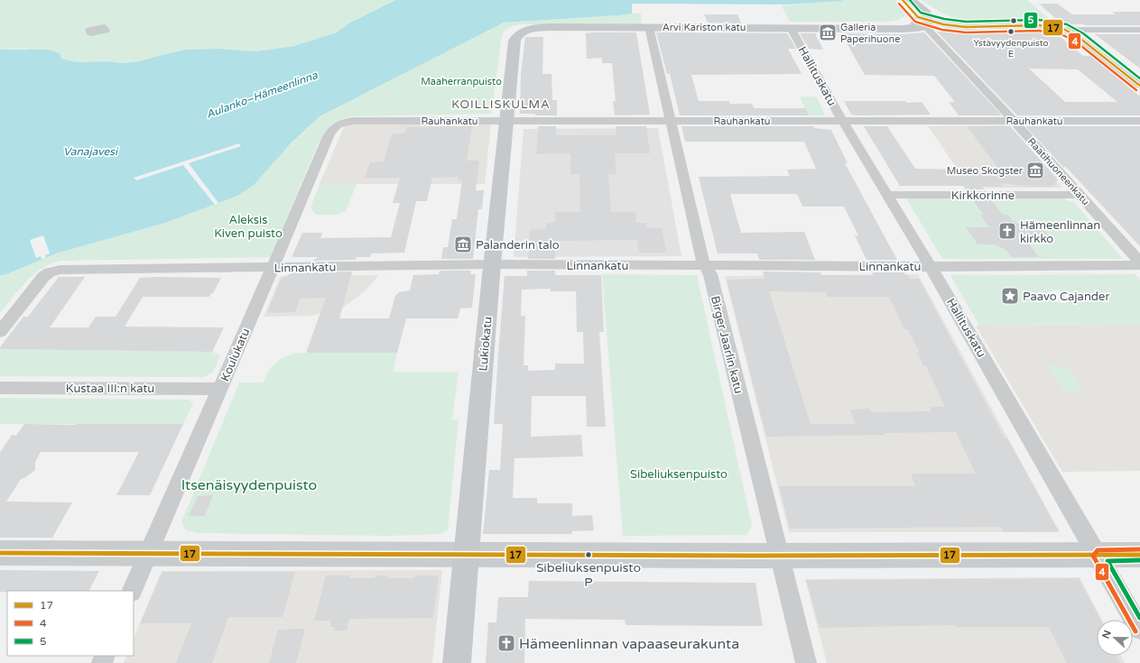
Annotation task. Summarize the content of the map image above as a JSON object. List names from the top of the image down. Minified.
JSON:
{"streets":{"main road":["Arvi Kariston katu","Lukiokatu"],"street":["Hallituskatu","Rauhankatu","Raatihuoneenkatu","Kirkkorinne","Linnankatu","Birger Jaarlin katu","Koulukatu","Kustaa III:n katu"]},"crossings":[["Arvi Kariston katu","Hallituskatu"],["Arvi Kariston katu","Raatihuoneenkatu"],["Arvi Kariston katu","Lukiokatu"],["Arvi Kariston katu","Birger Jaarlin katu"],["Hallituskatu","Rauhankatu"],["Hallituskatu","Kirkkorinne"],["Hallituskatu","Linnankatu"],["Rauhankatu","Raatihuoneenkatu"],["Rauhankatu","Lukiokatu"],["Rauhankatu","Birger Jaarlin katu"],["Rauhankatu","Koulukatu"],["Raatihuoneenkatu","Kirkkorinne"],["Raatihuoneenkatu","Linnankatu"],["Linnankatu","Lukiokatu"],["Linnankatu","Birger Jaarlin katu"],["Linnankatu","Koulukatu"],["Koulukatu","Kustaa III:n katu"]],"districts":["KOILLISKULMA"],"water":["Aulanko–Hämeenlinna","Vanajavesi"],"parks":["Maaherranpuisto","Aleksis Kiven puisto","Sibeliuksenpuisto","Itsenäisyydenpuisto"],"places":{"other":["Ystävyydenpuisto E","Sibeliuksenpuisto P"],"museum":["Galleria Paperihuone","Museo Skogster","Palanderin talo"],"church":["Hämeenlinnan kirkko","Hämeenlinnan vapaaseurakunta"],"place":["Paavo Cajander"]},"lines":["transit line 17","transit line 5","transit line 4"],"legend":["17","4","5"],"north":"left"}
